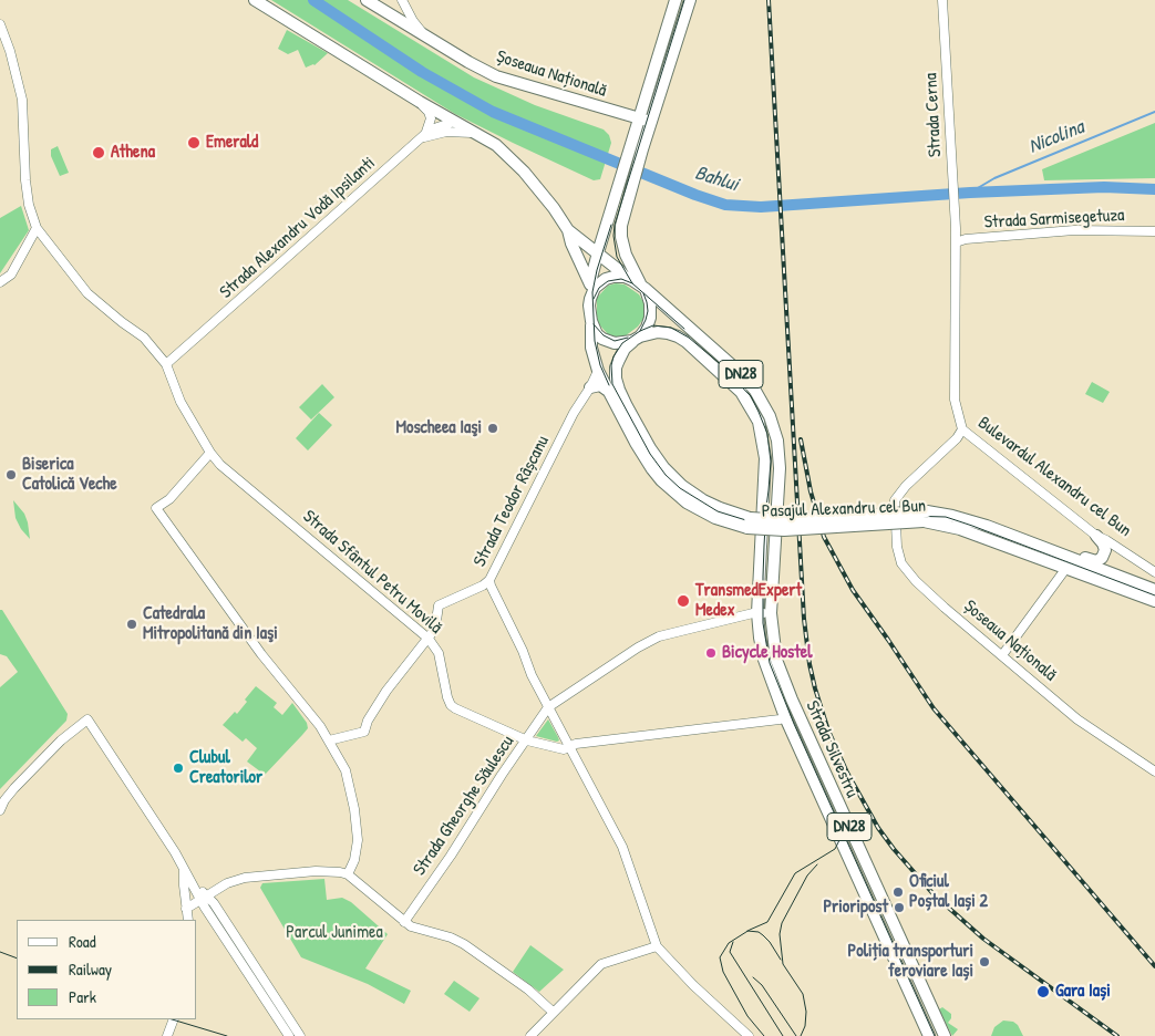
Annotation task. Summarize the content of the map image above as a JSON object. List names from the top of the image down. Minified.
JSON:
{"streets":{"main road":["Șoseaua Națională","DN28","Pasajul Alexandru cel Bun","Strada Silvestru"],"street":["Strada Cerna","Strada Sarmisegetuza","Strada Alexandru Vodă Ipsilanti","Bulevardul Alexandru cel Bun","Strada Teodor Râșcanu","Strada Sfântul Petru Movilă","Strada Gheorghe Săulescu"]},"crossings":[["Șoseaua Națională","DN28"],["Șoseaua Națională","Bulevardul Alexandru cel Bun"],["Strada Cerna","Bulevardul Alexandru cel Bun"],["Strada Sarmisegetuza","Bulevardul Alexandru cel Bun"],["Strada Alexandru Vodă Ipsilanti","Strada Sfântul Petru Movilă"],["DN28","Pasajul Alexandru cel Bun"],["DN28","Strada Silvestru"],["Strada Teodor Râșcanu","Pasajul Alexandru cel Bun"],["Strada Teodor Râșcanu","Strada Sfântul Petru Movilă"],["Pasajul Alexandru cel Bun","Strada Silvestru"],["Strada Sfântul Petru Movilă","Strada Gheorghe Săulescu"]],"water":["Nicolina","Bahlui"],"parks":["Parcul Junimea"],"places":["Emerald","Athena","Moscheea Iaşi","Biserica Catolică Veche","TransmedExpert Medex","Catedrala Mitropolitană din Iaşi","Bicycle Hostel","Clubul Creatorilor","Oficiul Poștal Iași 2","Prioripost","Poliția transporturi feroviare Iași","Gara Iași"],"legend":["Road","Railway","Park"]}
